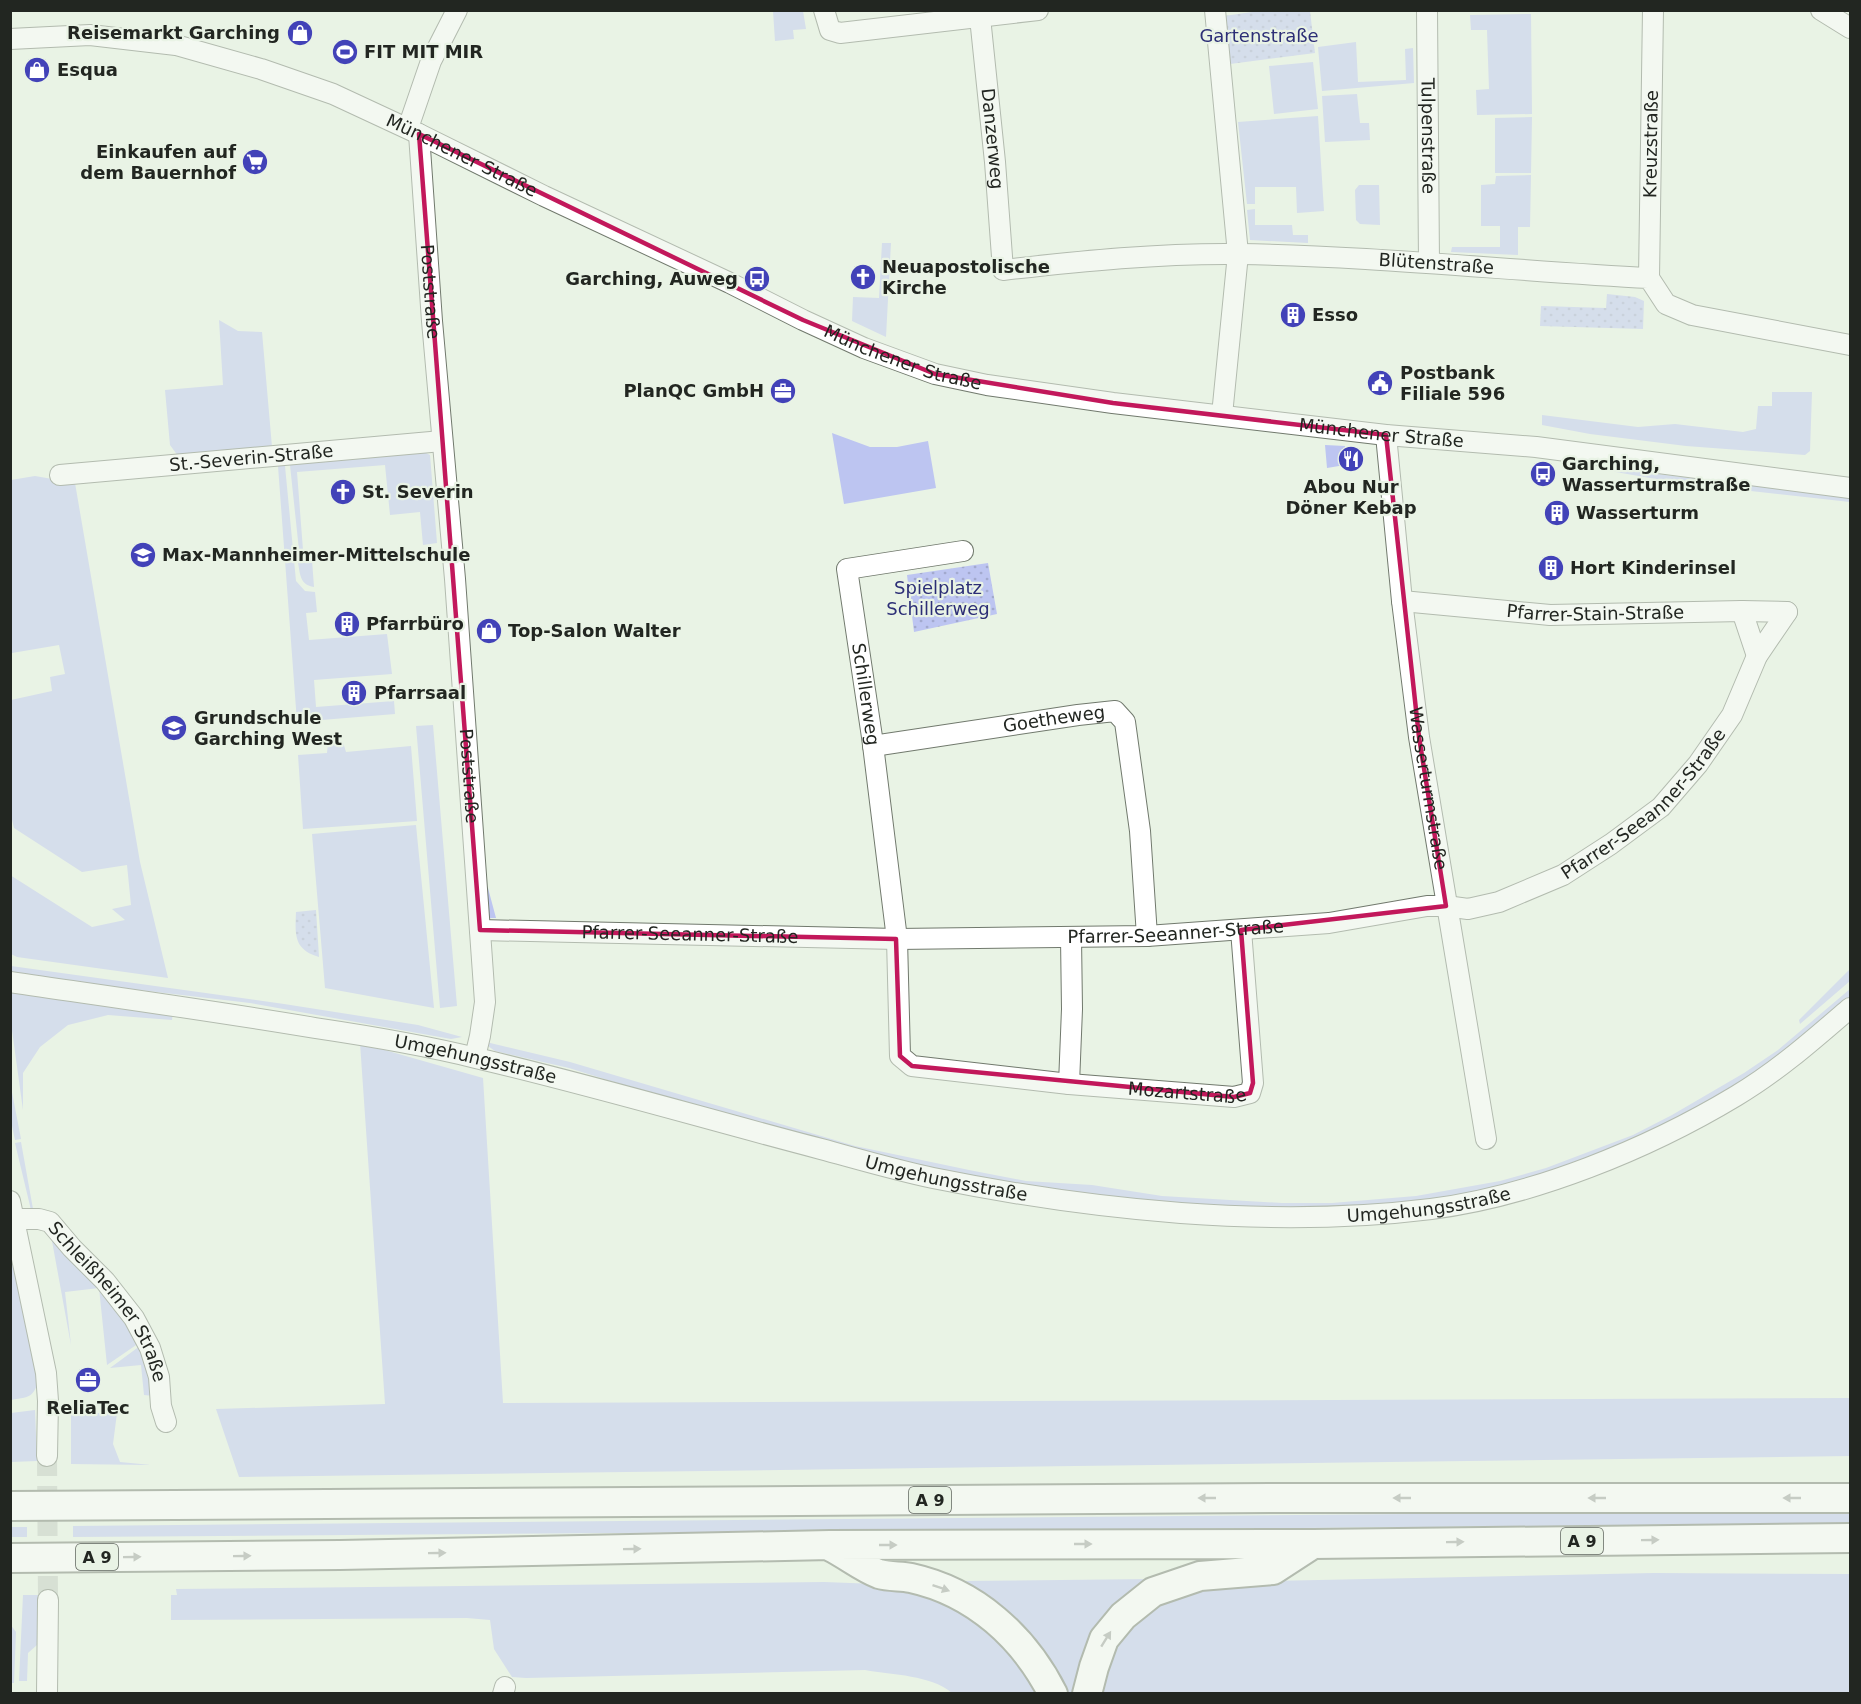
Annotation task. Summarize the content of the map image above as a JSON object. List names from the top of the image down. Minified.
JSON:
{"streets":{"highway":["A 9"],"street":["Tulpenstraße","Danzerweg","Kreuzstraße","Münchener Straße","Blütenstraße","Poststraße","St.-Severin-Straße","Pfarrer-Stain-Straße","Schillerweg","Goetheweg","Wasserturmstraße","Pfarrer-Seeanner-Straße","Umgehungsstraße","Mozartstraße","Schleißheimer Straße"]},"crossings":[["Tulpenstraße","Blütenstraße"],["Danzerweg","Blütenstraße"],["Kreuzstraße","Blütenstraße"],["Münchener Straße","Poststraße"],["Münchener Straße","Wasserturmstraße"],["Poststraße","St.-Severin-Straße"],["Poststraße","Pfarrer-Seeanner-Straße"],["Poststraße","Umgehungsstraße"],["Pfarrer-Stain-Straße","Wasserturmstraße"],["Pfarrer-Stain-Straße","Pfarrer-Seeanner-Straße"],["Schillerweg","Goetheweg"],["Schillerweg","Pfarrer-Seeanner-Straße"],["Schillerweg","Mozartstraße"],["Goetheweg","Pfarrer-Seeanner-Straße"],["Wasserturmstraße","Pfarrer-Seeanner-Straße"],["Pfarrer-Seeanner-Straße","Mozartstraße"]],"parks":["Gartenstraße","Spielplatz Schillerweg"],"places":{"shop":["Reisemarkt Garching","Esqua","Top-Salon Walter"],"sports":["FIT MIT MIR"],"supermarket":["Einkaufen auf dem Bauernhof"],"church":["Neuapostolische Kirche","St. Severin"],"bus stop":["Garching, Auweg","Garching, Wasserturmstraße"],"building":["Esso","Wasserturm","Hort Kinderinsel","Pfarrbüro","Pfarrsaal"],"public building":["Postbank Filiale 596"],"office":["PlanQC GmbH","ReliaTec"],"restaurant":["Abou Nur Döner Kebap"],"school or university":["Max-Mannheimer-Mittelschule","Grundschule Garching West"]}}
